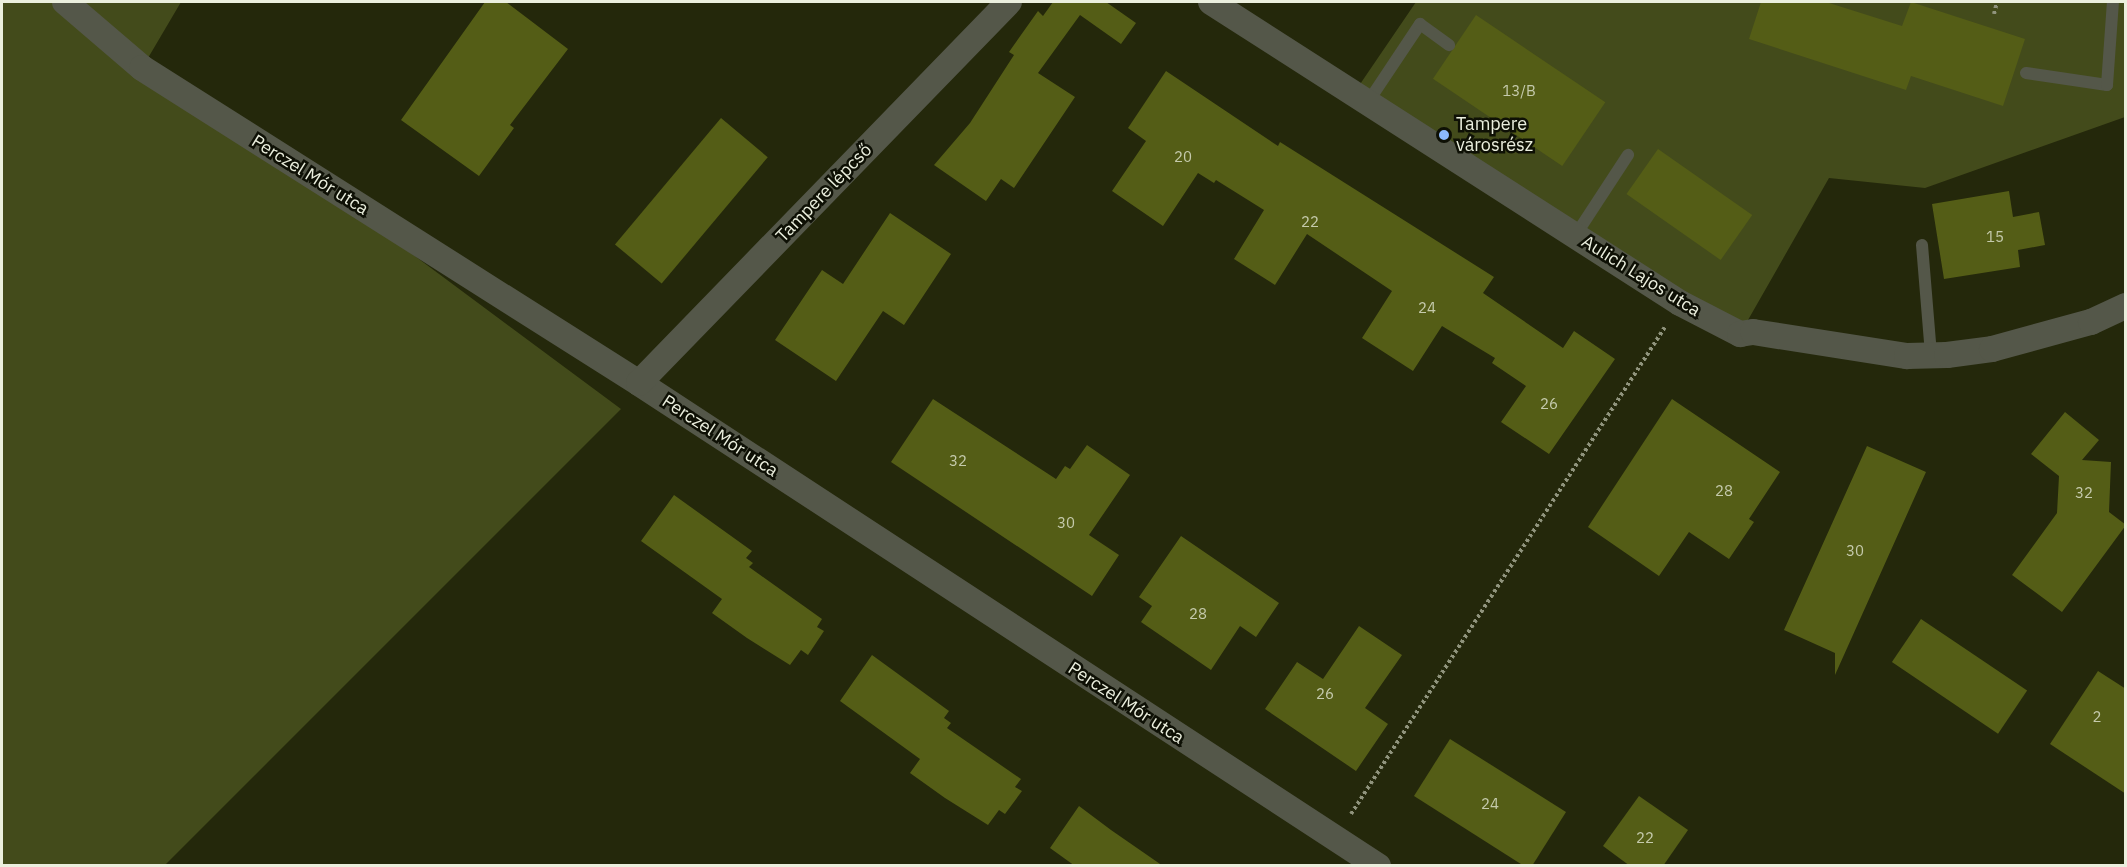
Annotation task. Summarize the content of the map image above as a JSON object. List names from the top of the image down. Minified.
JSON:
{"streets":{"street":["Perczel Mór utca","Tampere lépcső","Aulich Lajos utca"]},"crossings":[["Perczel Mór utca","Tampere lépcső"]],"places":["Tampere városrész"],"house_numbers":["13/B","20","22","15","24","26","32","28","32","30","30","28","26","2","24","22"]}
